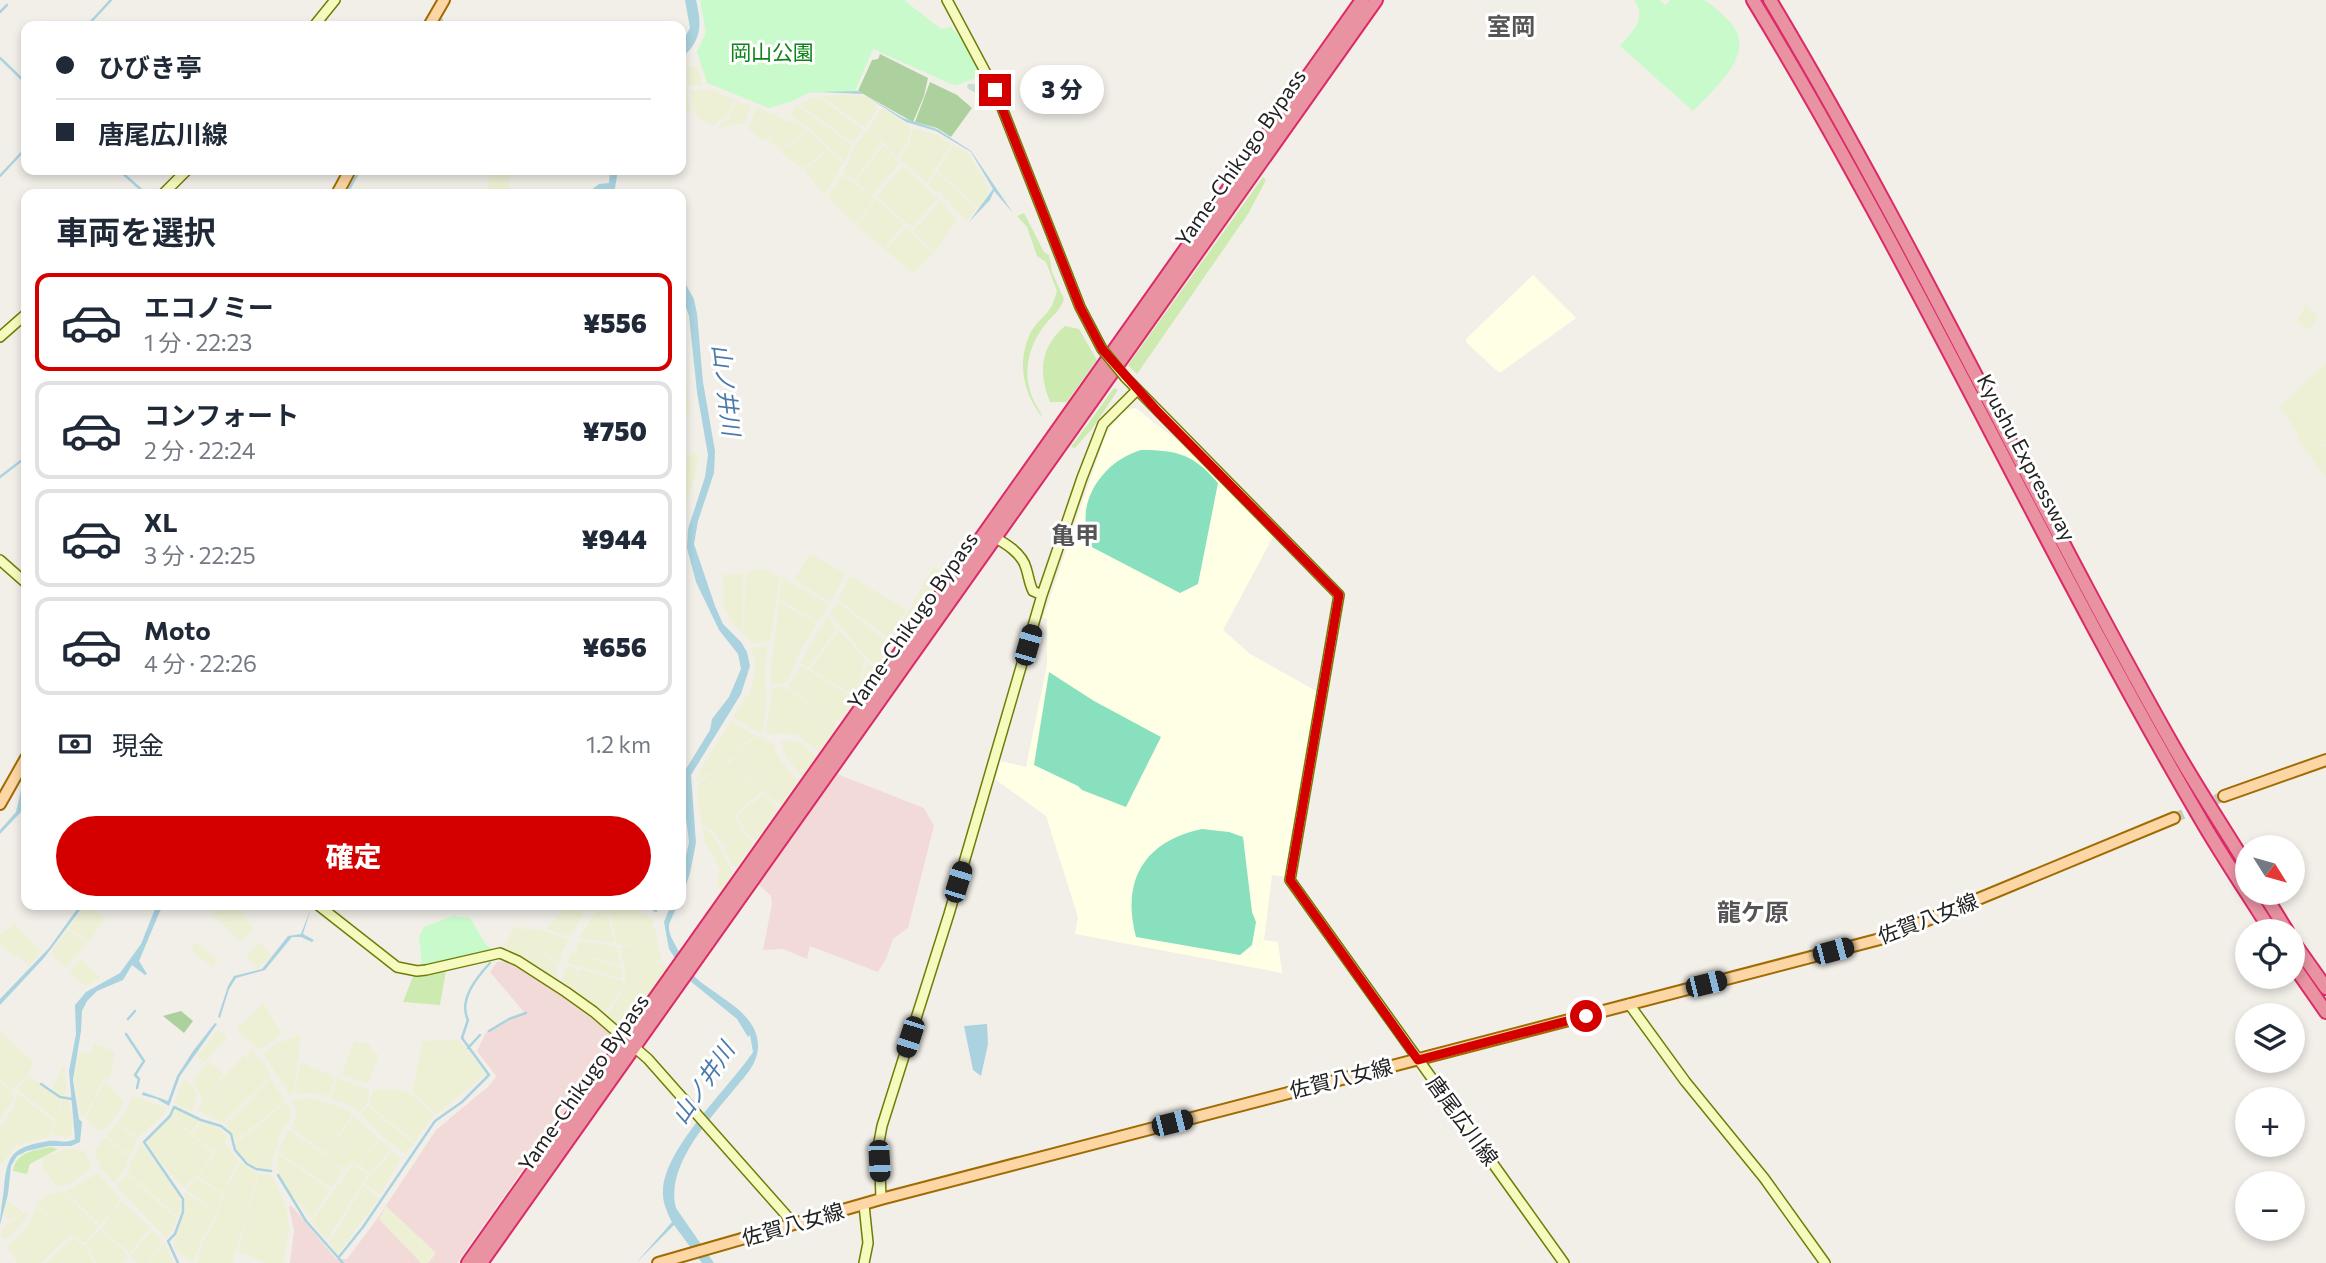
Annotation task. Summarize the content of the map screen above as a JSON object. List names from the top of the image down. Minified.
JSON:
{"streets":{"highway":["Yame-Chikugo Bypass","Kyushu Expressway"],"main road":["佐賀八女線","唐尾広川線"]},"crossings":[["佐賀八女線","唐尾広川線"]],"districts":["室岡","亀甲","龍ケ原"],"water":["山ノ井川"],"parks":["岡山公園"],"north":"bottom right","page":{"banner":["ひびき亭","唐尾広川線"],"bubble":"3 分","heading":"車両を選択","list":[{"name":"エコノミー","note":"1 分 · 22:23","value":"¥556"},{"name":"コンフォート","note":"2 分 · 22:24","value":"¥750"},{"name":"XL","note":"3 分 · 22:25","value":"¥944"},{"name":"Moto","note":"4 分 · 22:26","value":"¥656"}],"pay":["現金","1.2 km"],"buttons":"確定","map_buttons":["+","−"]}}
